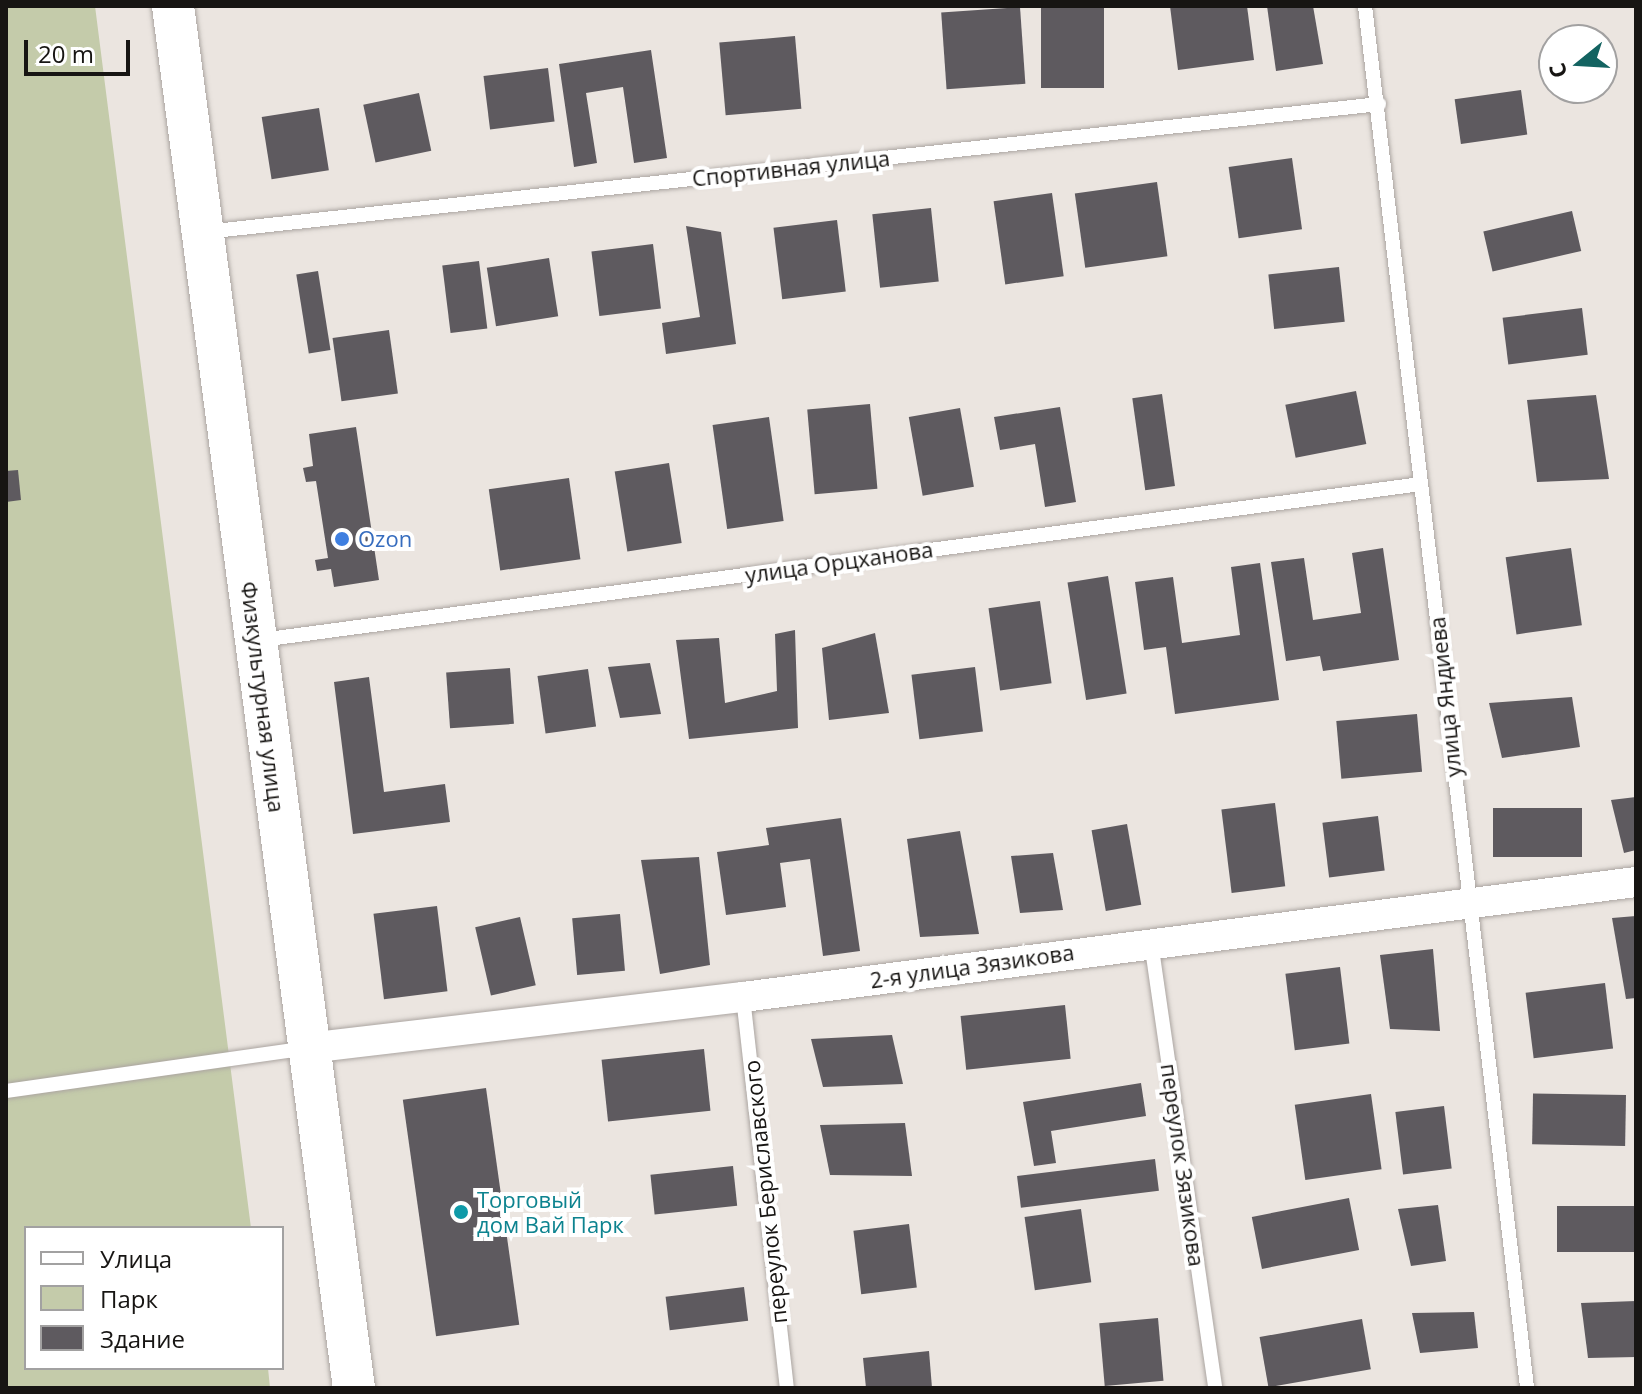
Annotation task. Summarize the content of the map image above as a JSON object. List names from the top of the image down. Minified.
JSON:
{"streets":{"main road":["Физкультурная улица"],"street":["2-я улица Зязикова"],"lane":["Спортивная улица","улица Орцханова","улица Яндиева","переулок Зязикова","переулок Бериславского"]},"crossings":[["Спортивная улица","Физкультурная улица"],["Спортивная улица","улица Яндиева"],["улица Орцханова","Физкультурная улица"],["улица Орцханова","улица Яндиева"],["Физкультурная улица","2-я улица Зязикова"],["улица Яндиева","2-я улица Зязикова"],["2-я улица Зязикова","переулок Зязикова"],["2-я улица Зязикова","переулок Бериславского"]],"places":["Ozon","Торговый дом Вай Парк"],"legend":["Улица","Парк","Здание"],"scale_bar":"20 m","north":"left"}
